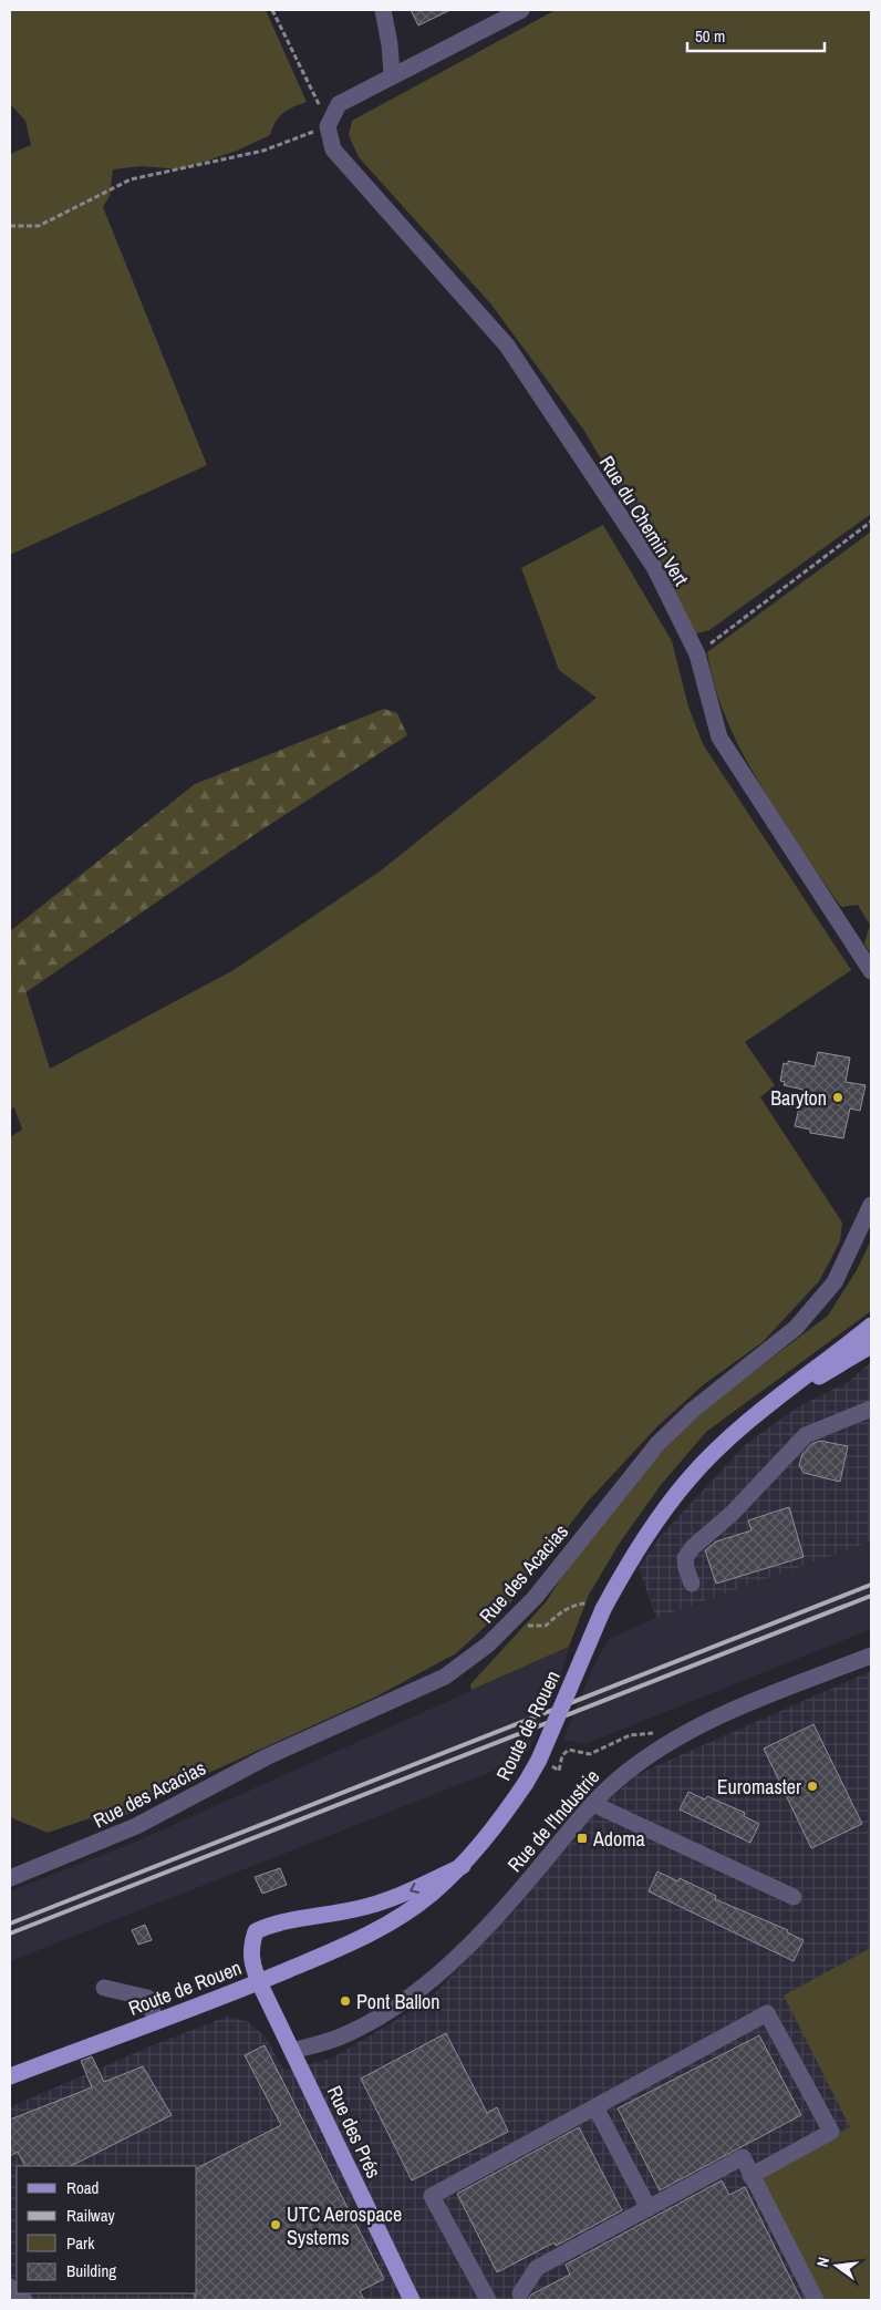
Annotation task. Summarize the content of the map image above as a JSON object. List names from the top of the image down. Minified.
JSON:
{"streets":{"main road":["Route de Rouen","Rue des Prés"],"street":["Rue du Chemin Vert","Rue des Acacias","Rue de l'Industrie"]},"crossings":[["Route de Rouen","Rue des Prés"],["Rue de l'Industrie","Rue des Prés"]],"one_way":["Rue des Prés"],"places":{"other":["Baryton","Euromaster","Pont Ballon","UTC Aerospace Systems"],"transit":["Adoma"]},"legend":["Road","Railway","Park","Building"],"scale_bar":"50 m","north":"left"}
